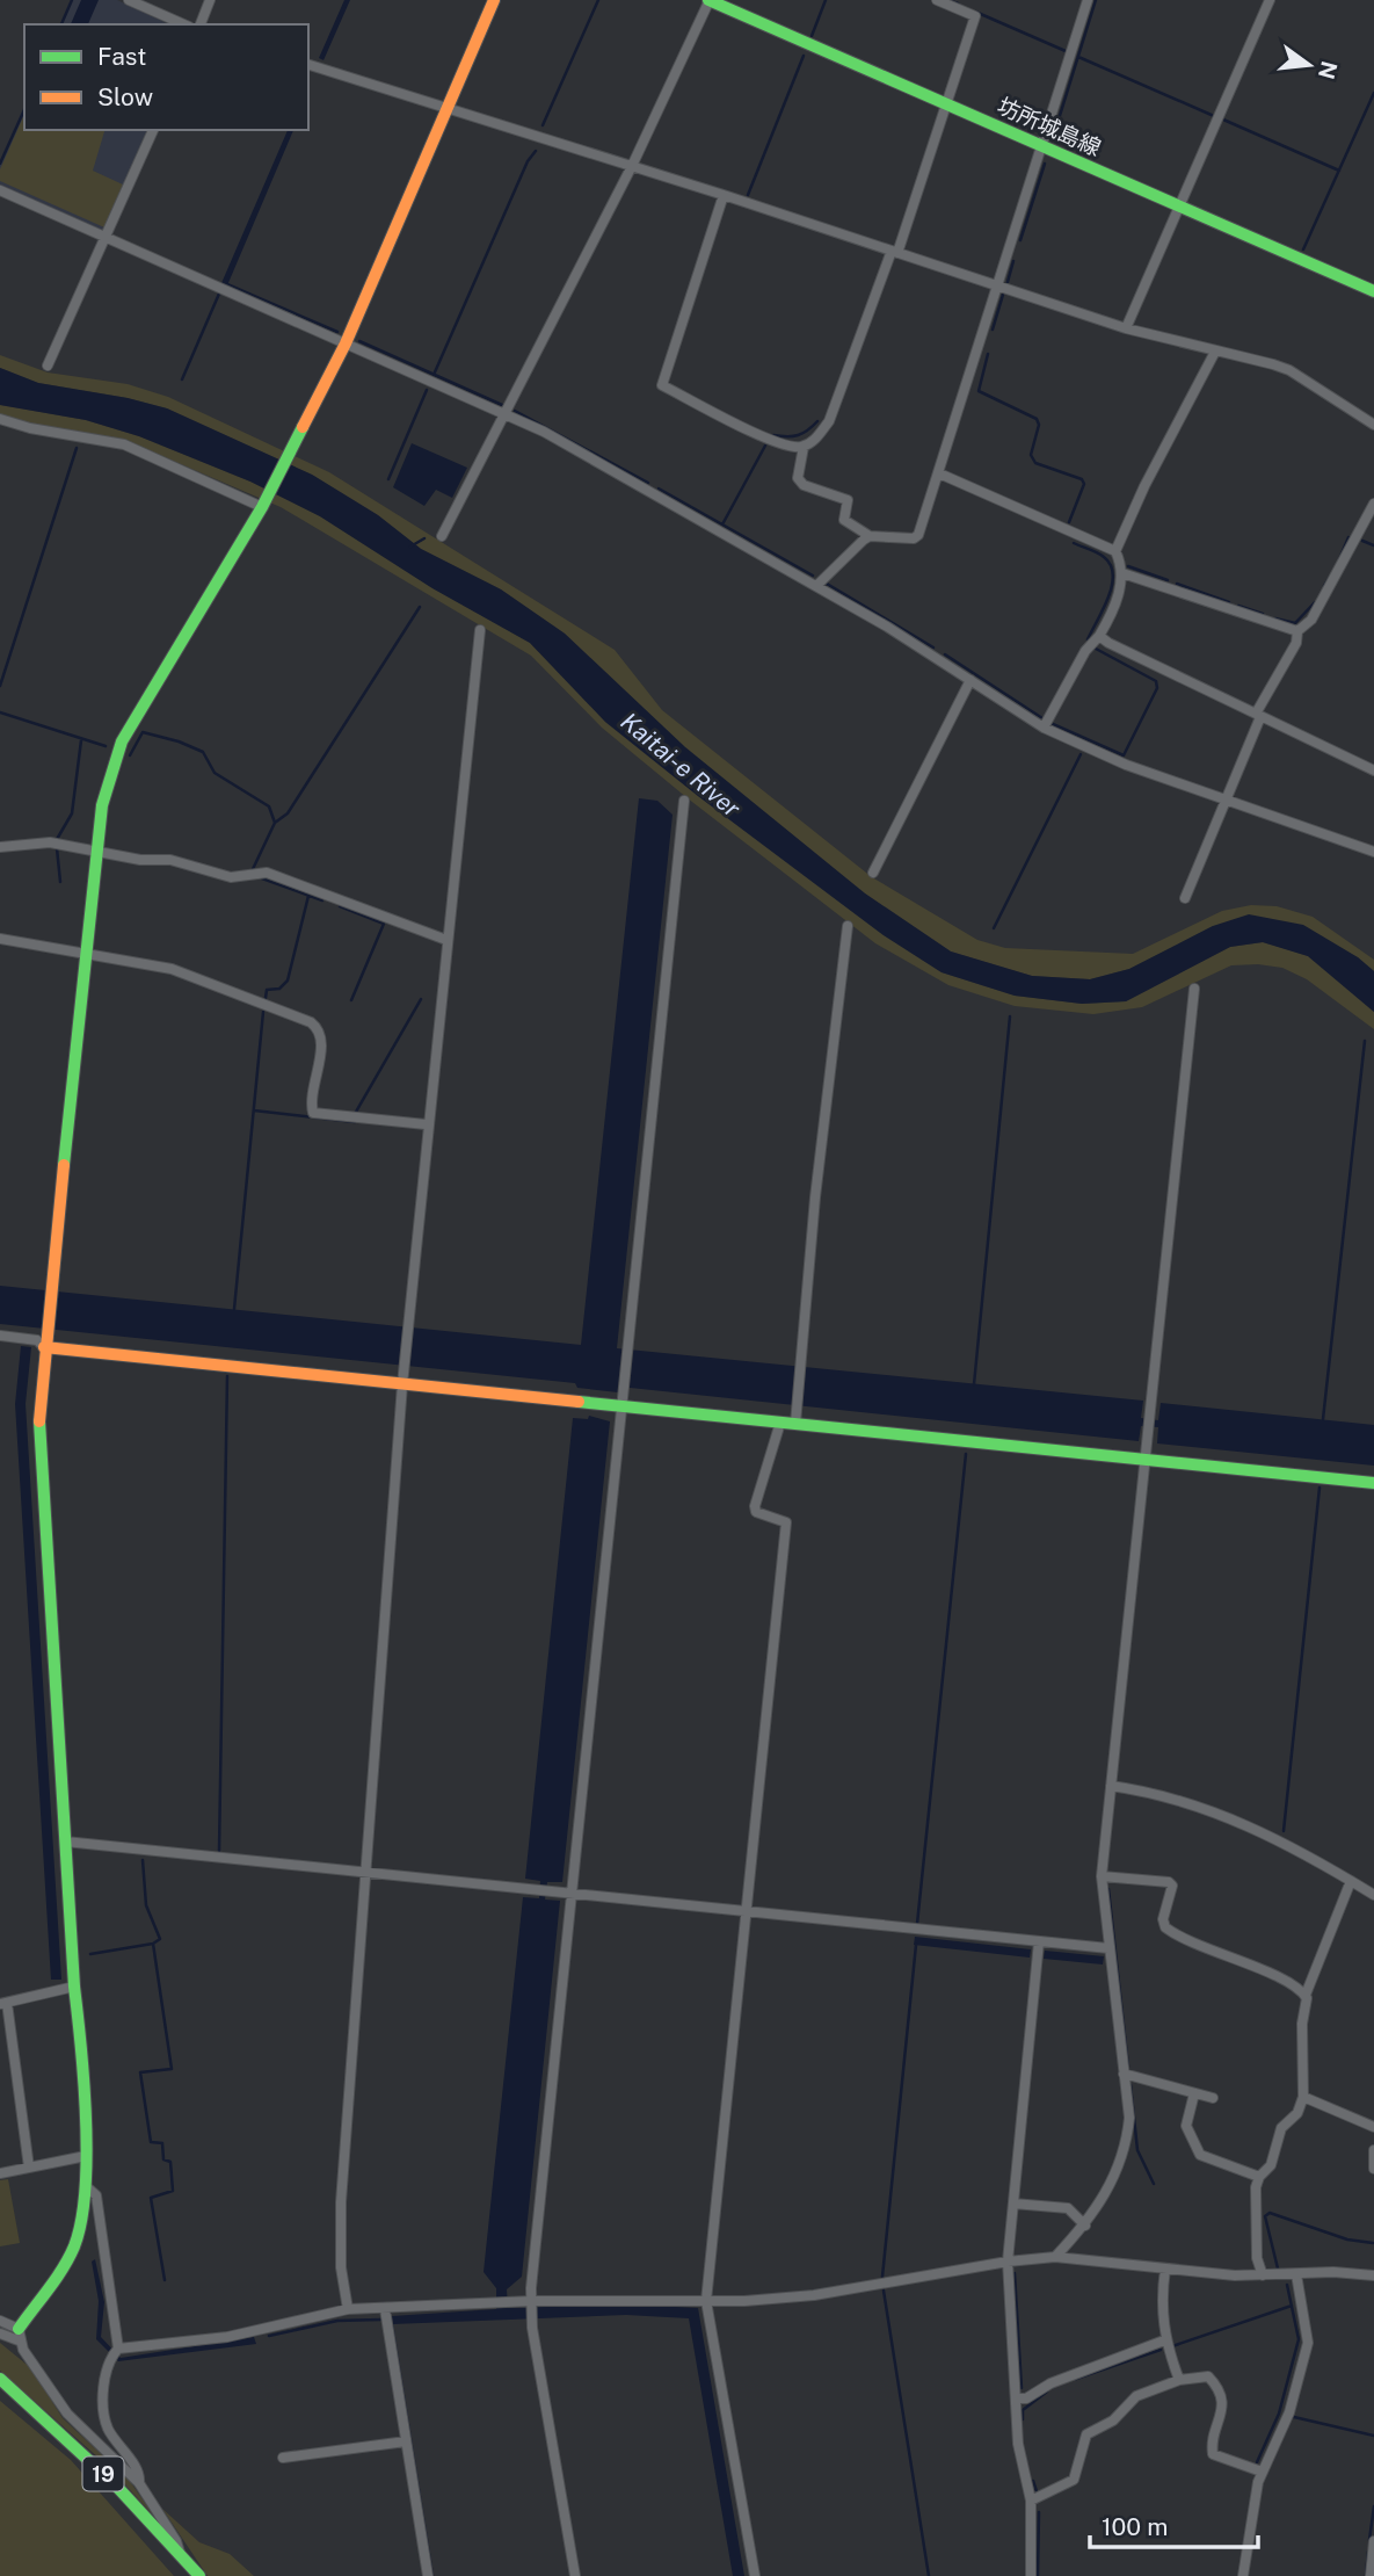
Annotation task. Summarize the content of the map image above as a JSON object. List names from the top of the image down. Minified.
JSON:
{"streets":{"street":["坊所城島線","19"]},"water":["Kaitai-e River"],"legend":["Fast","Slow"],"scale_bar":"100 m","north":"right"}
